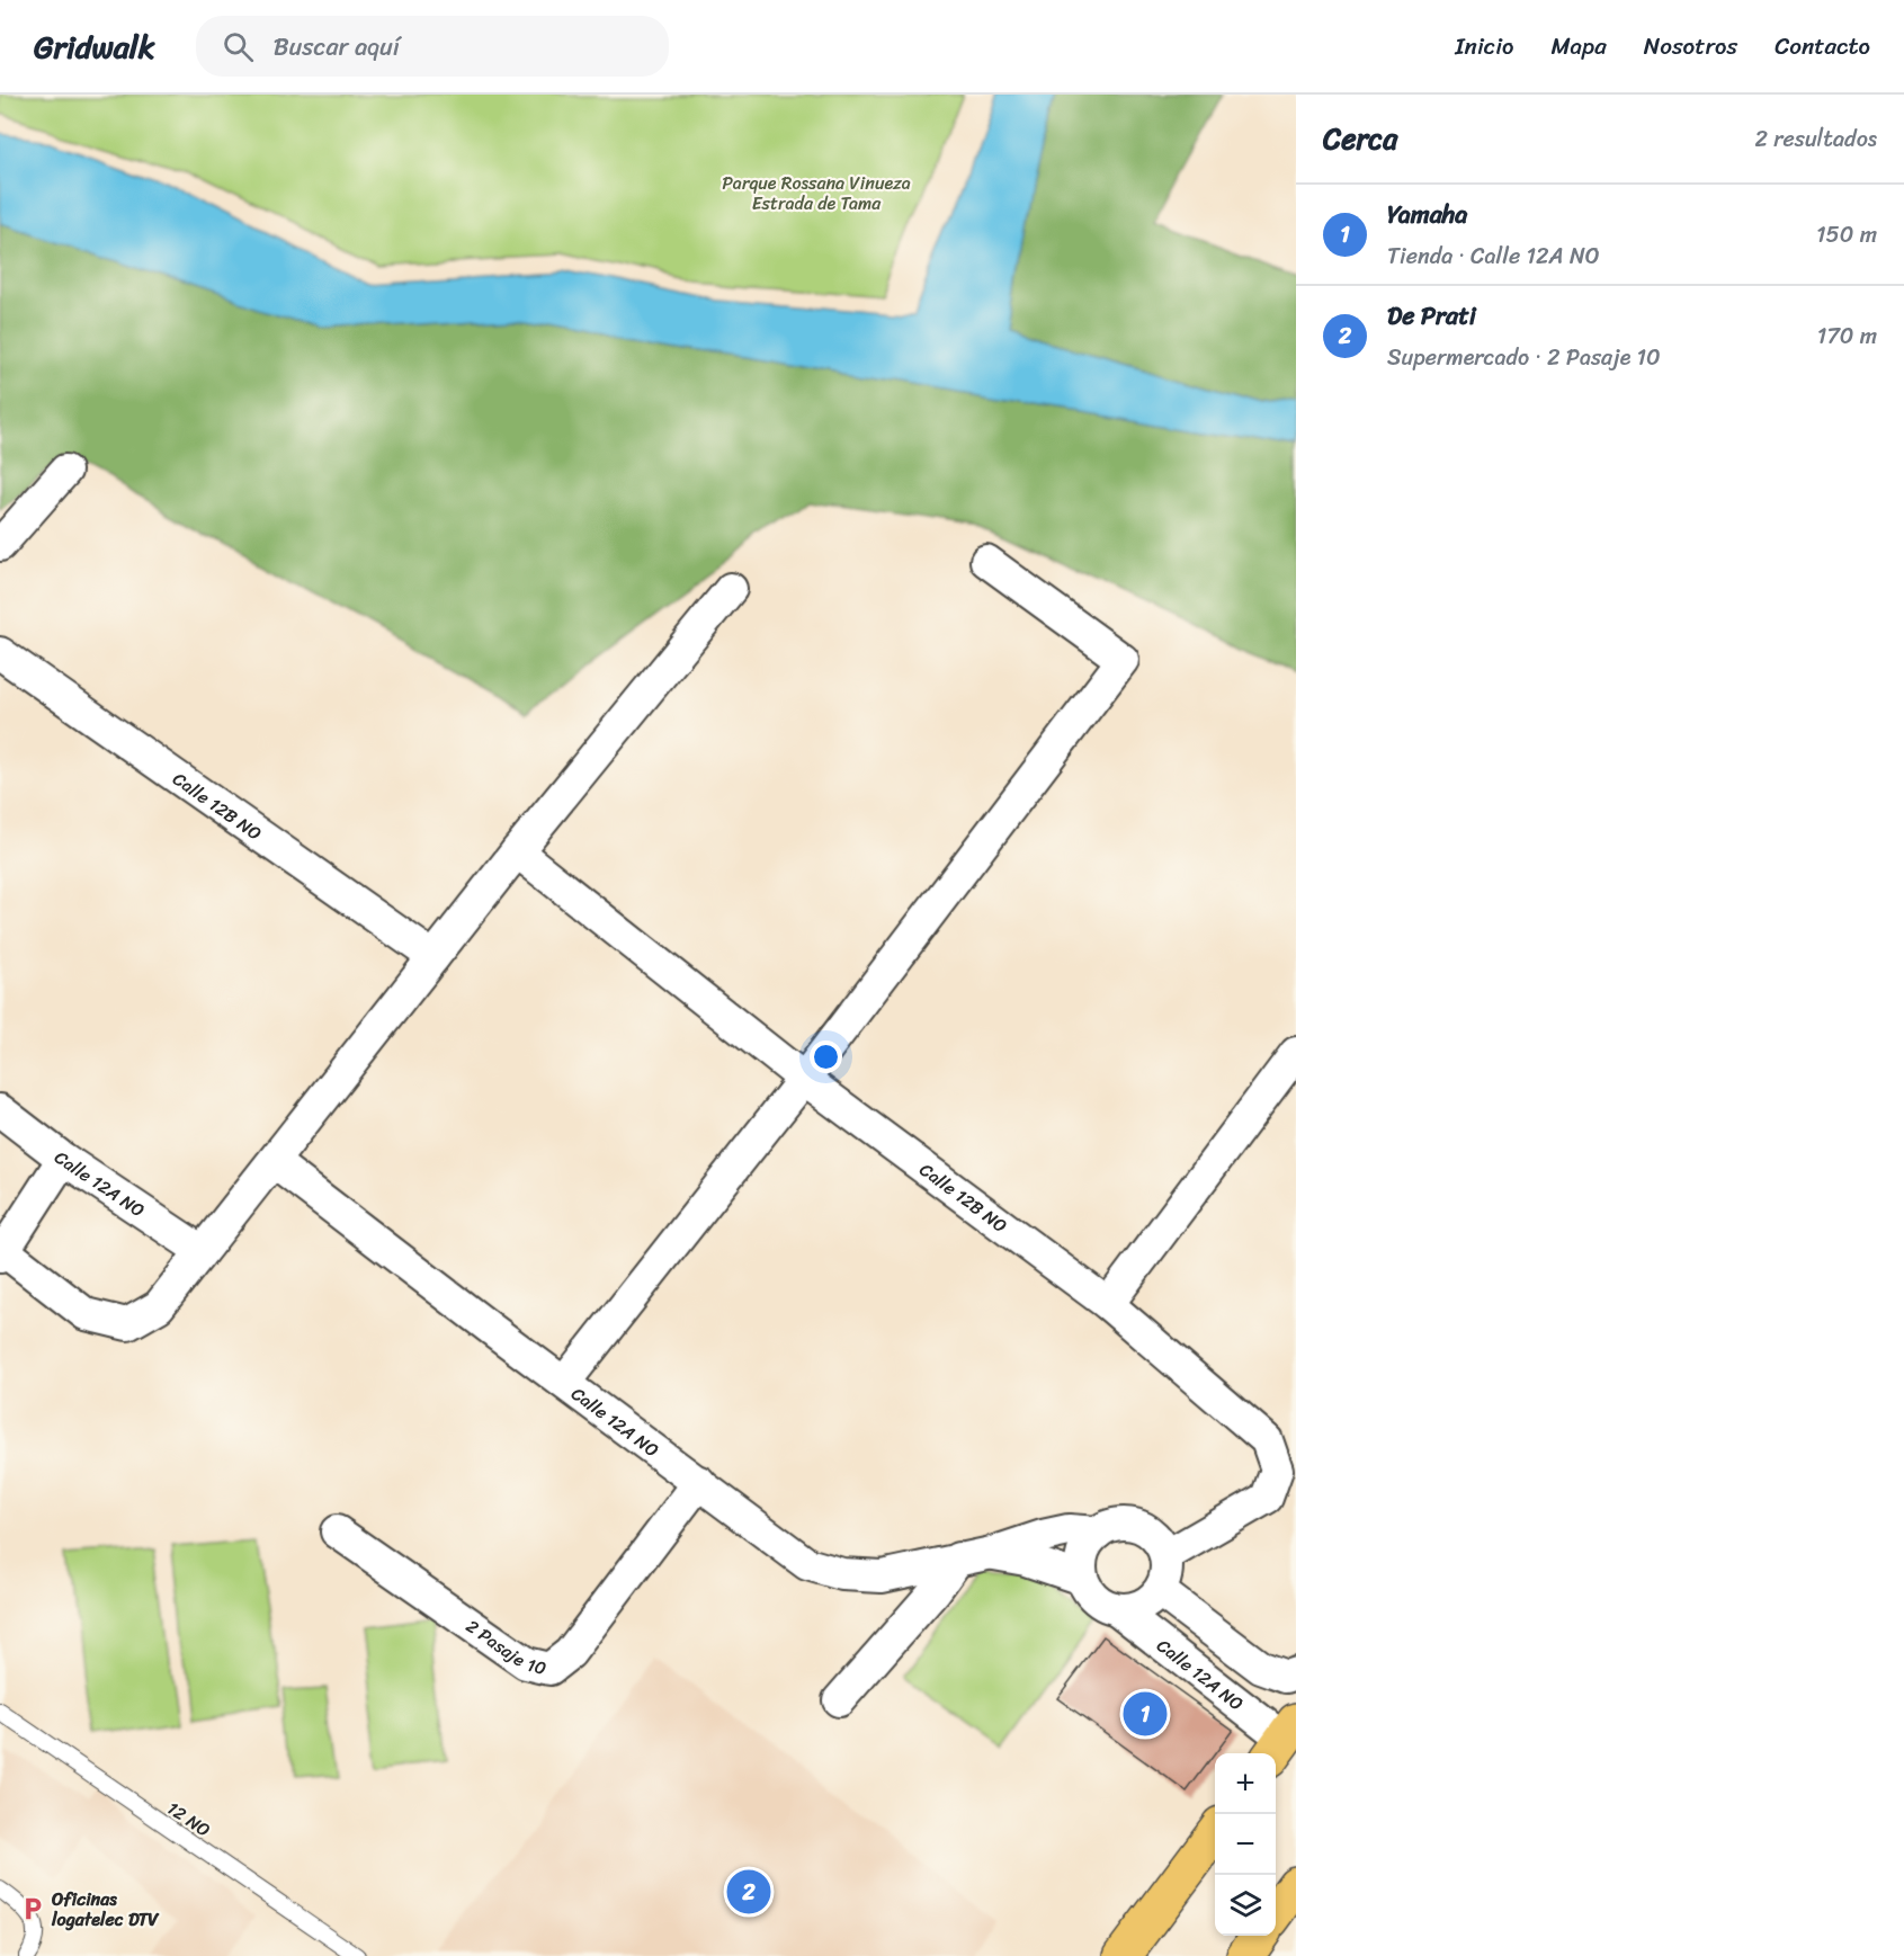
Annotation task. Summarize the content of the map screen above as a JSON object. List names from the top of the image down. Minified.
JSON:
{"streets":{"street":["Calle 12B NO","Calle 12A NO","2 Pasaje 10"],"lane":["12 NO"]},"crossings":[["Calle 12B NO","Calle 12A NO"],["Calle 12A NO","2 Pasaje 10"]],"parks":["Parque Rossana Vinueza Estrada de Tama"],"places":{"parking":["Oficinas logatelec DTV"]},"page":{"header":"Gridwalk","search":"Buscar aquí","nav":["Inicio","Mapa","Nosotros","Contacto"],"heading":["Cerca","2 resultados"],"list":[{"mark":"1","name":"Yamaha","note":"Tienda · Calle 12A NO","value":"150 m"},{"mark":"2","name":"De Prati","note":"Supermercado · 2 Pasaje 10","value":"170 m"}],"pins":["1","2"],"map_buttons":["+","−"]}}
